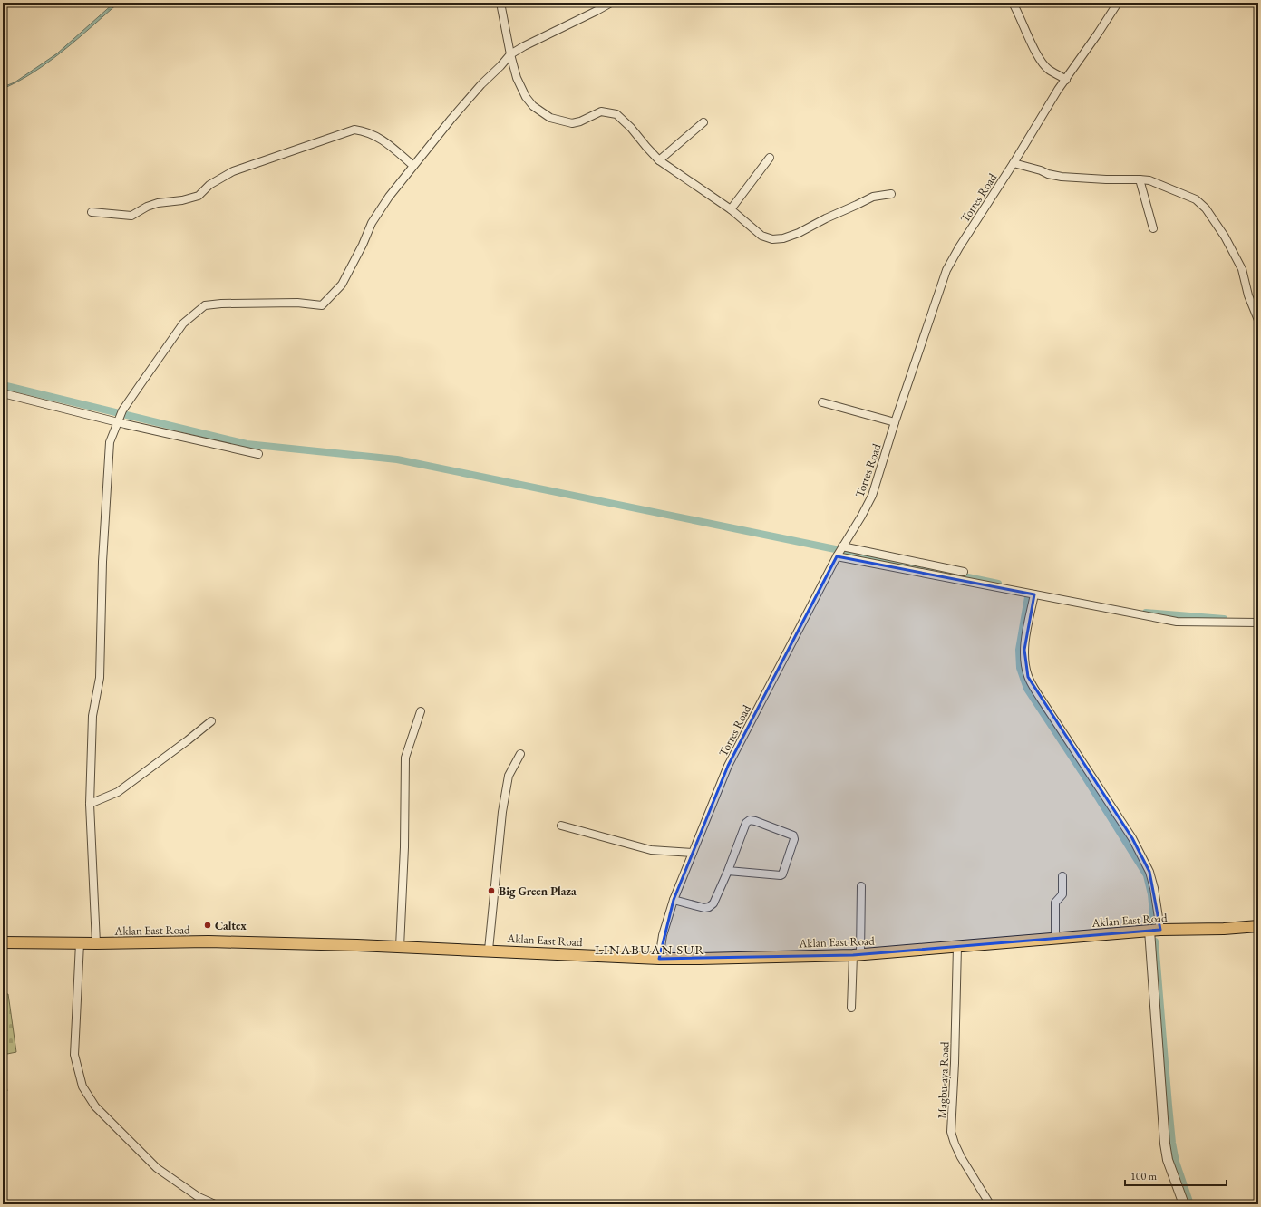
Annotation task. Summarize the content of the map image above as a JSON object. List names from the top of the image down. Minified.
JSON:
{"streets":{"main road":["Aklan East Road"],"street":["Torres Road","Magbu-aya Road"]},"crossings":[["Torres Road","Aklan East Road"],["Aklan East Road","Magbu-aya Road"]],"districts":["LINABUAN SUR"],"places":["Big Green Plaza","Caltex"],"scale_bar":"100 m"}
